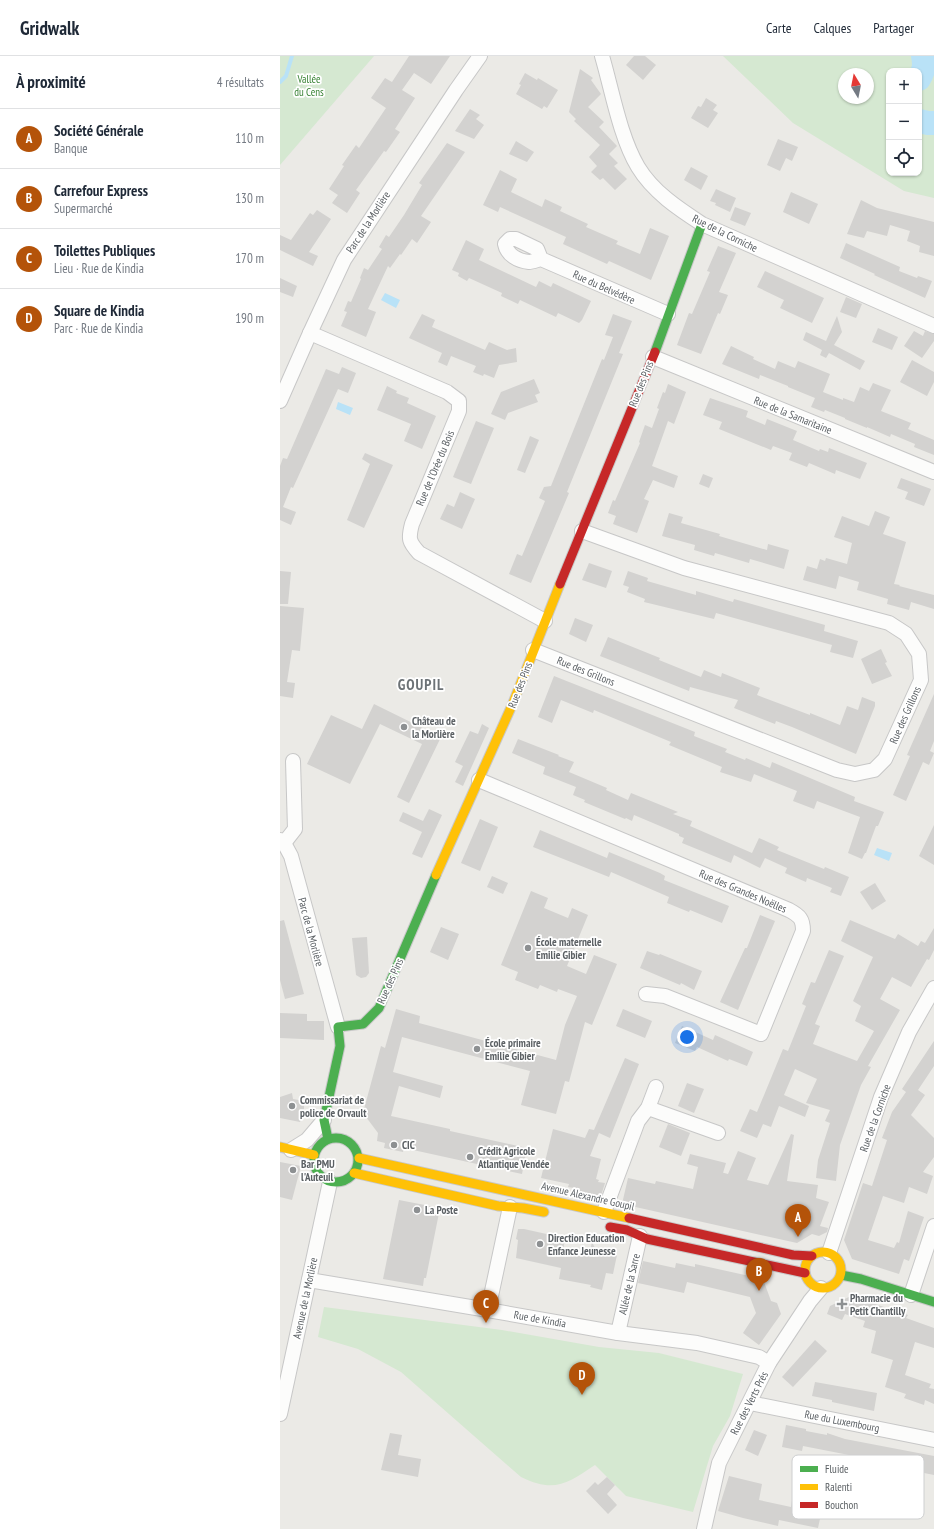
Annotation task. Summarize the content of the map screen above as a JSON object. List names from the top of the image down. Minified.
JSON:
{"streets":{"street":["Parc de la Morlière","Rue de la Corniche","Rue du Belvédère","Rue des Pins","Rue de la Samaritaine","Rue de l'Orée du Bois","Rue des Grillons","Rue des Grandes Noëlles","Avenue Alexandre Goupil","Allée de la Sarre","Avenue de la Morlière","Rue de Kindia","Rue des Verts Prés","Rue du Luxembourg"]},"crossings":[["Parc de la Morlière","Rue des Pins"],["Parc de la Morlière","Rue de l'Orée du Bois"],["Rue de la Corniche","Rue des Pins"],["Rue de la Corniche","Avenue Alexandre Goupil"],["Rue de la Corniche","Rue des Verts Prés"],["Rue du Belvédère","Rue des Pins"],["Rue des Pins","Rue de la Samaritaine"],["Rue des Pins","Rue de l'Orée du Bois"],["Rue des Pins","Rue des Grillons"],["Rue des Pins","Rue des Grandes Noëlles"],["Avenue Alexandre Goupil","Allée de la Sarre"],["Avenue Alexandre Goupil","Avenue de la Morlière"],["Avenue Alexandre Goupil","Rue des Verts Prés"],["Allée de la Sarre","Rue de Kindia"],["Avenue de la Morlière","Rue de Kindia"],["Rue de Kindia","Rue des Verts Prés"],["Rue des Verts Prés","Rue du Luxembourg"]],"districts":["GOUPIL"],"parks":["Vallée du Cens"],"places":{"other":["Château de la Morlière","École maternelle Emilie Gibier","École primaire Emilie Gibier","Commissariat de police de Orvault","CIC","Crédit Agricole Atlantique Vendée","Bar PMU l'Auteuil","La Poste","Direction Education Enfance Jeunesse"],"health":["Pharmacie du Petit Chantilly"]},"legend":["Fluide","Ralenti","Bouchon"],"north":"top","page":{"header":"Gridwalk","nav":["Carte","Calques","Partager"],"heading":["À proximité","4 résultats"],"map_buttons":["+","−"],"list":[{"mark":"A","name":"Société Générale","note":"Banque","value":"110 m"},{"mark":"B","name":"Carrefour Express","note":"Supermarché","value":"130 m"},{"mark":"C","name":"Toilettes Publiques","note":"Lieu · Rue de Kindia","value":"170 m"},{"mark":"D","name":"Square de Kindia","note":"Parc · Rue de Kindia","value":"190 m"}],"pins":["A","B","C","D"]}}
